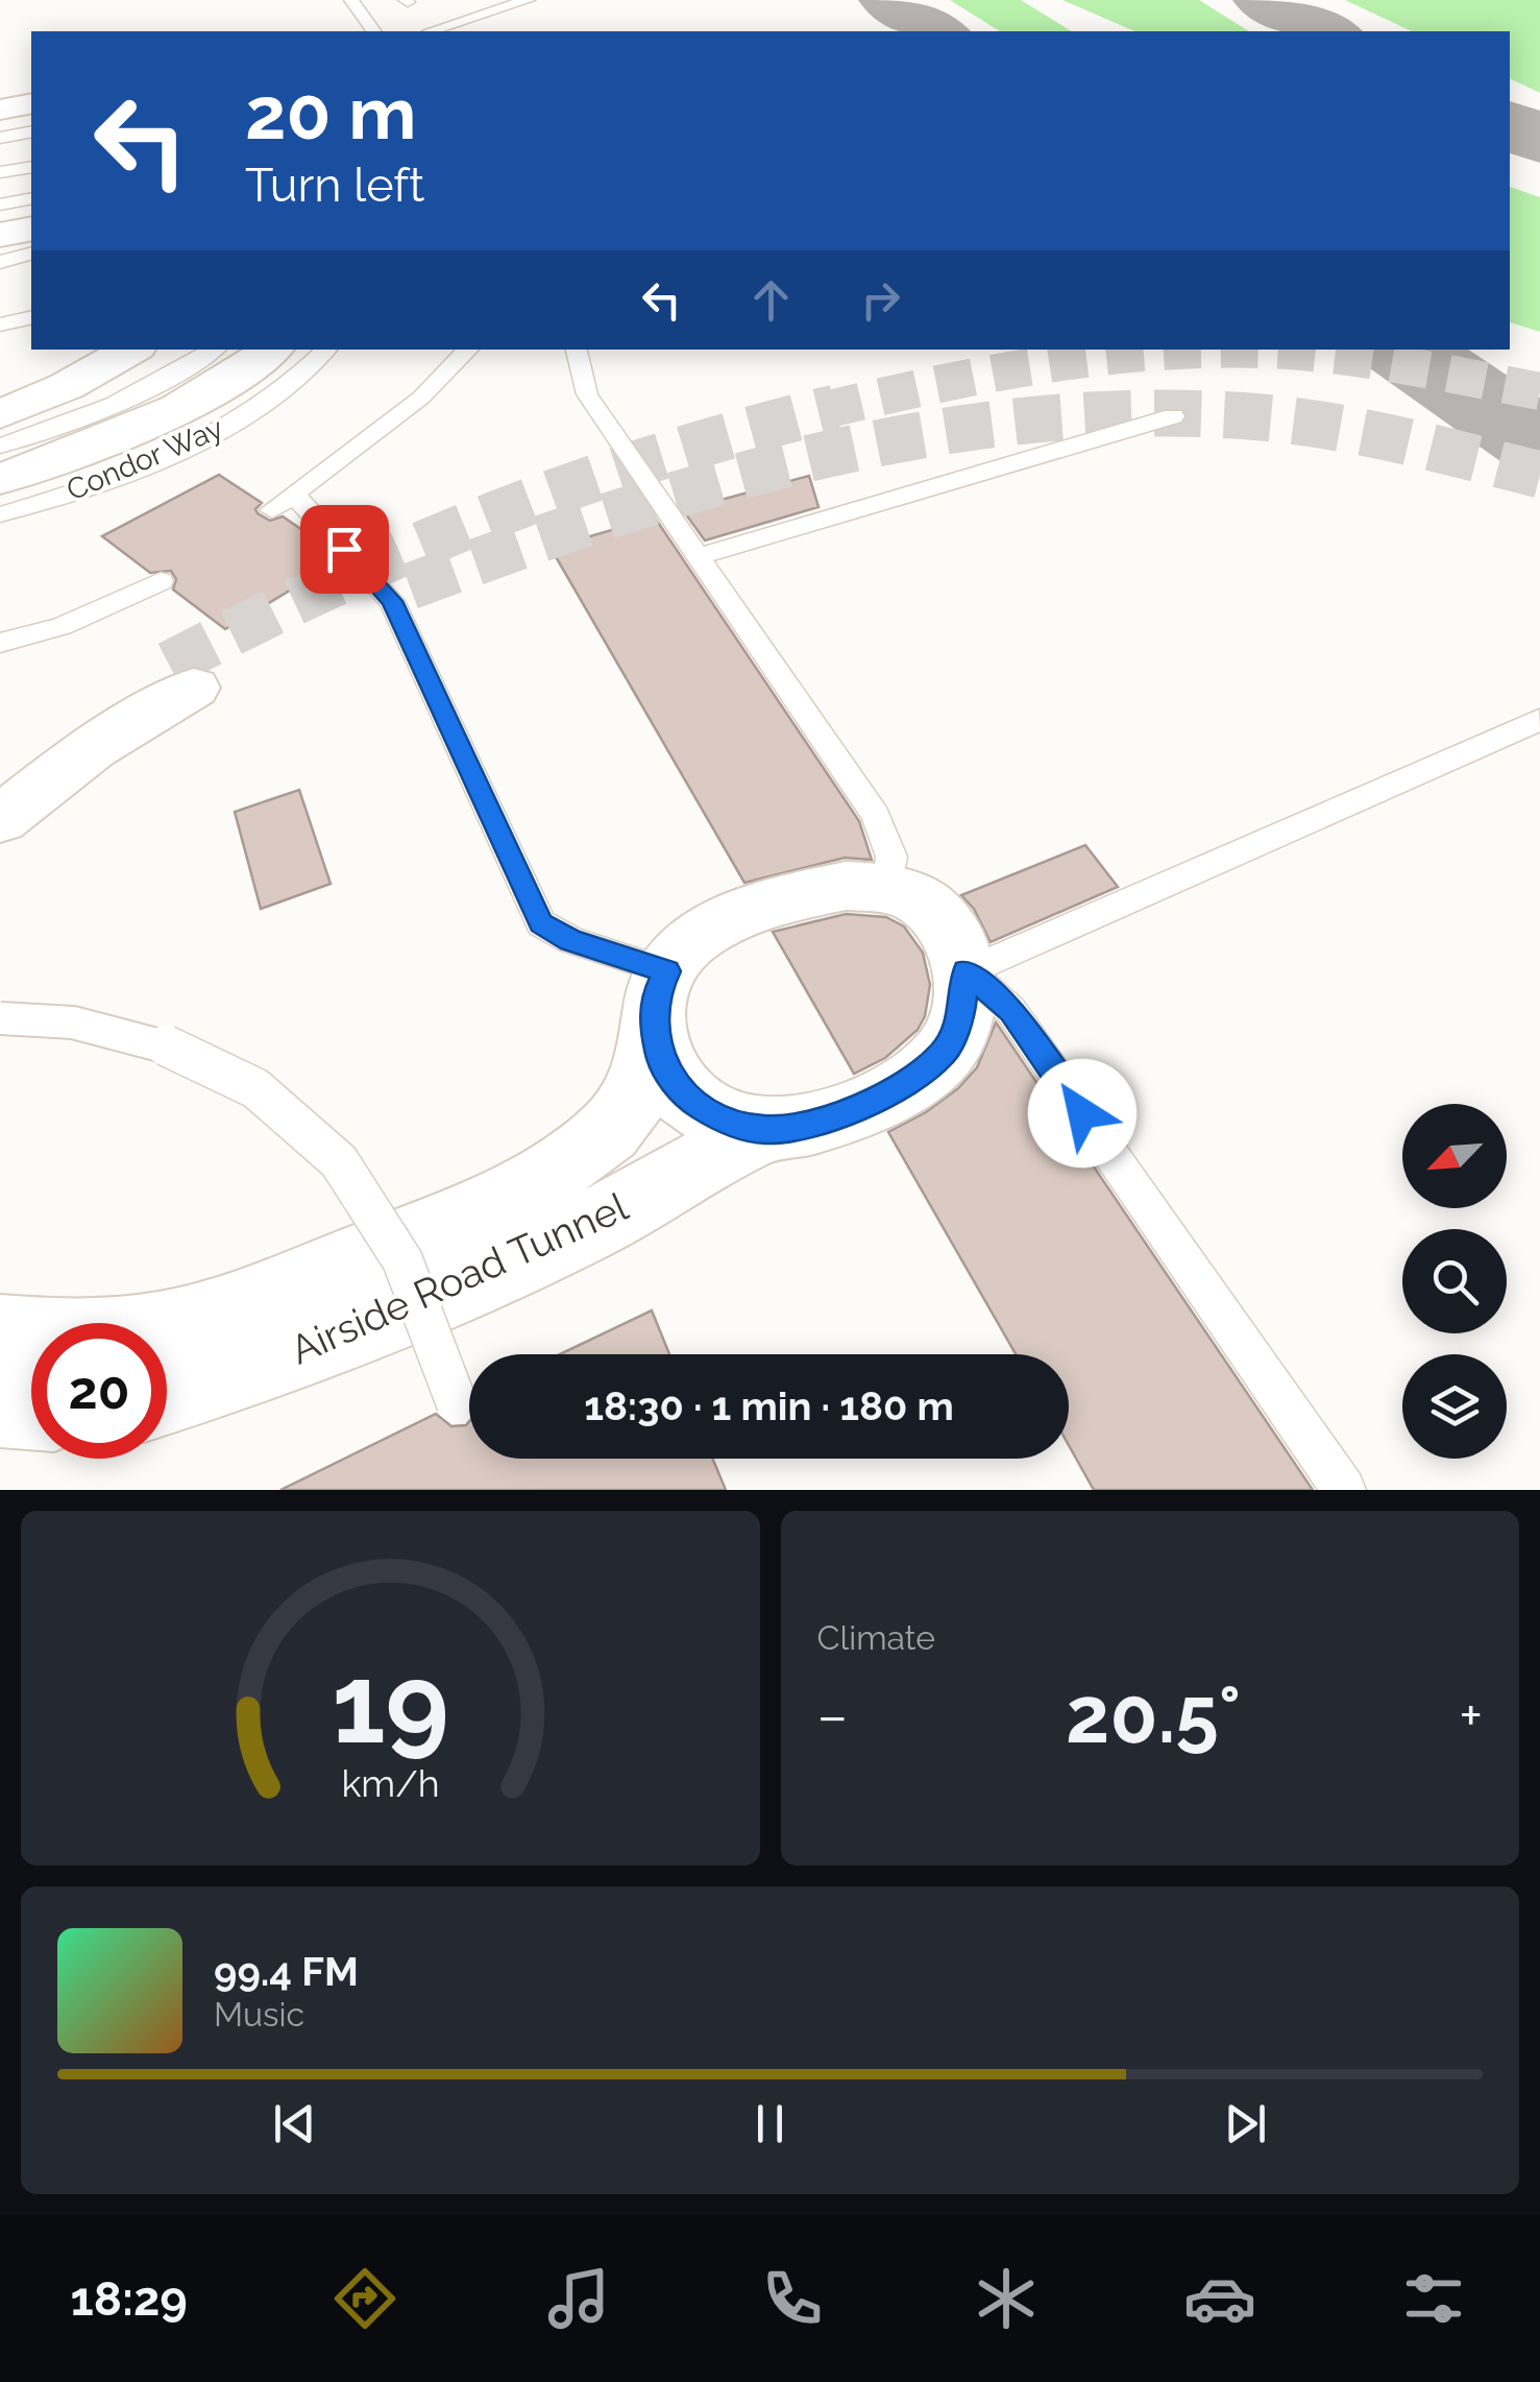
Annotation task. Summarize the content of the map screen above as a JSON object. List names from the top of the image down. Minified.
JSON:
{"streets":{"street":["Airside Road Tunnel"],"lane":["Condor Way"]},"north":"bottom left","page":{"turn":["20 m","Turn left"],"limit":"20","trip":"18:30 · 1 min · 180 m","tile":"Climate","heat":["−","20.5°","+"],"song":["99.4 FM","Music"],"tabs":"18:29","gauge":["19","km/h"]}}
